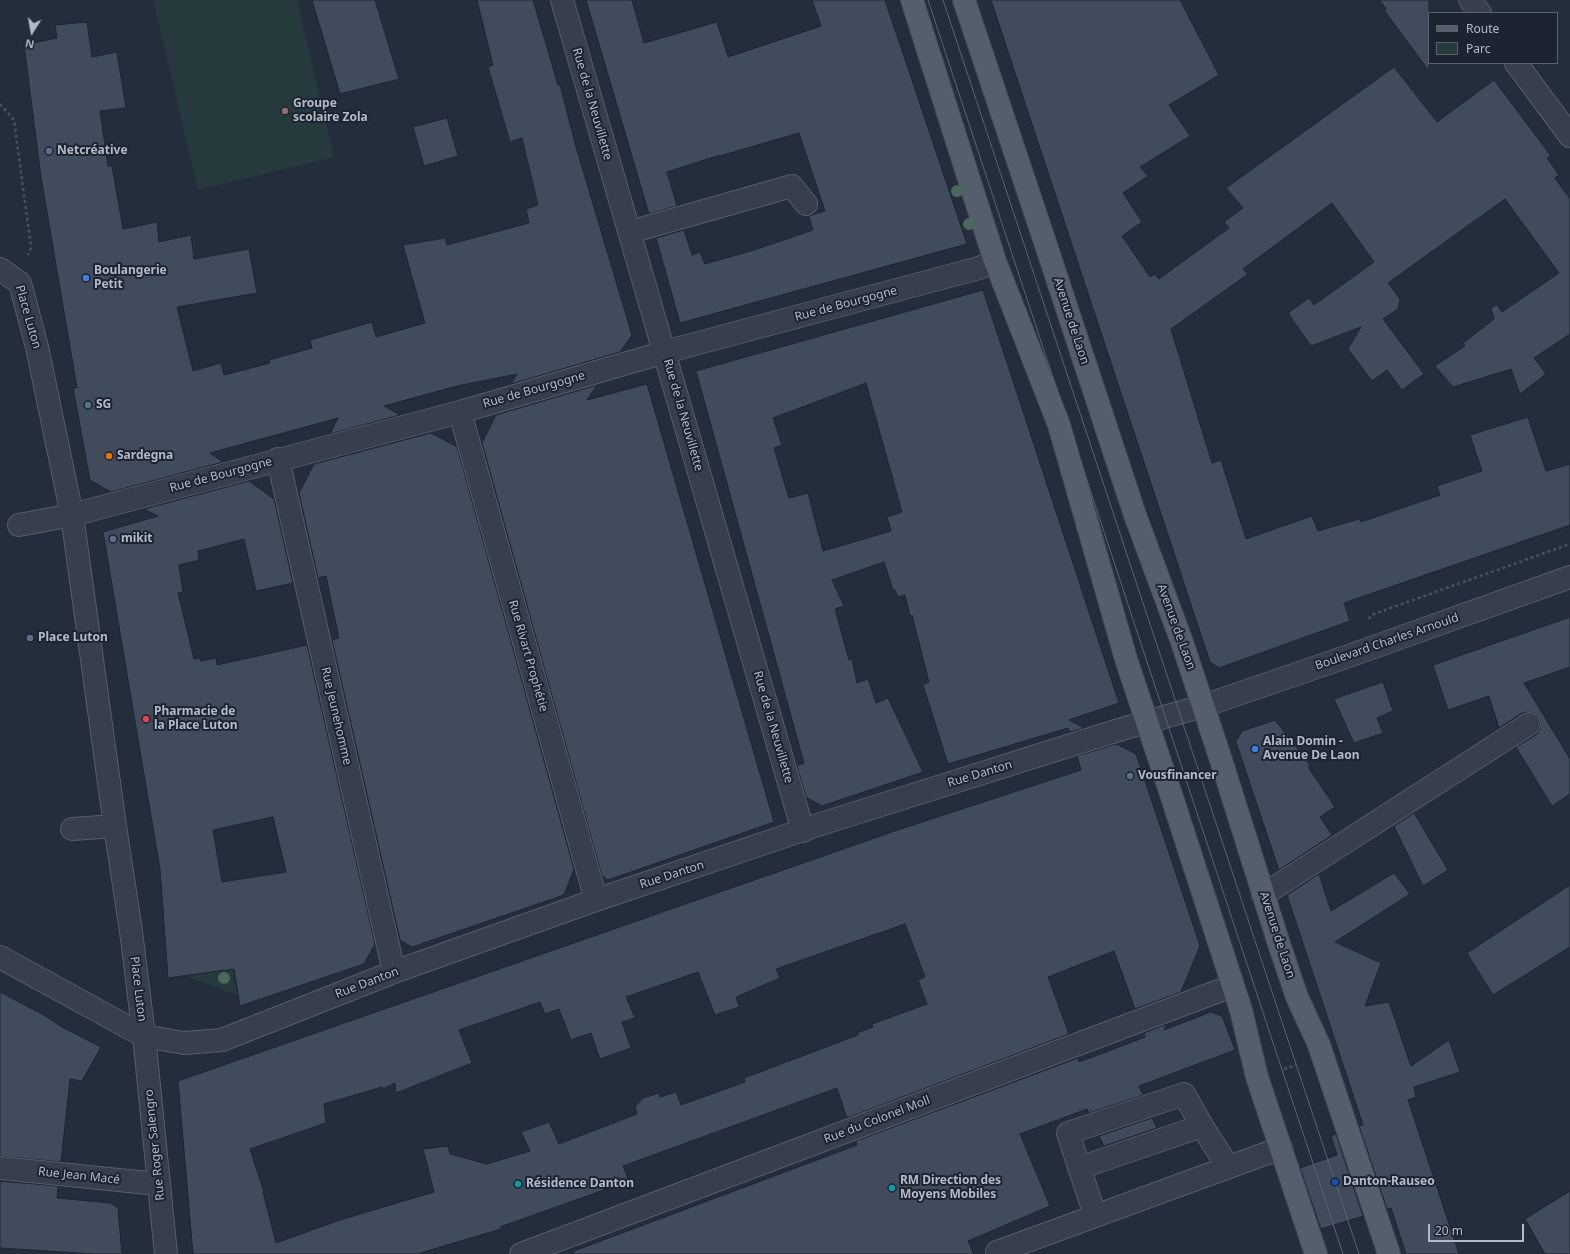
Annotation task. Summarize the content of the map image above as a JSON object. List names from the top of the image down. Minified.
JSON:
{"streets":{"main road":["Avenue de Laon"],"street":["Rue de la Neuvillette","Rue de Bourgogne","Place Luton","Boulevard Charles Arnould","Rue Rivart Prophétie","Rue Jeunehomme","Rue Danton","Rue du Colonel Moll","Rue Roger Salengro","Rue Jean Macé"]},"crossings":[["Rue de la Neuvillette","Rue de Bourgogne"],["Rue de la Neuvillette","Rue Danton"],["Rue de Bourgogne","Place Luton"],["Rue de Bourgogne","Rue Rivart Prophétie"],["Rue de Bourgogne","Rue Jeunehomme"],["Place Luton","Rue Danton"],["Place Luton","Rue Roger Salengro"],["Avenue de Laon","Boulevard Charles Arnould"],["Avenue de Laon","Rue Danton"],["Boulevard Charles Arnould","Rue Danton"],["Rue Rivart Prophétie","Rue Danton"],["Rue Jeunehomme","Rue Danton"],["Rue Danton","Rue Roger Salengro"],["Rue Roger Salengro","Rue Jean Macé"]],"places":["Groupe scolaire Zola","Netcréative","Boulangerie Petit","SG","Sardegna","mikit","Place Luton","Pharmacie de la Place Luton","Alain Domin - Avenue De Laon","Vousfinancer","Danton-Rauseo","Résidence Danton","RM Direction des Moyens Mobiles"],"legend":["Route","Parc"],"scale_bar":"20 m","north":"bottom"}
